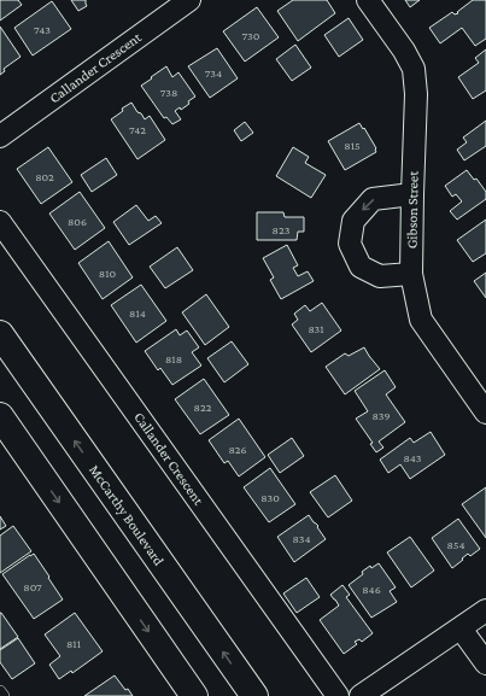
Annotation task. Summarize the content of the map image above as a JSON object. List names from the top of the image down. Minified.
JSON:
{"streets":{"main road":["McCarthy Boulevard"],"street":["Callander Crescent","Gibson Street"]},"house_numbers":["743","730","734","738","742","815","802","806","823","810","814","831","818","822","839","826","843","830","834","854","807","846","811"]}
